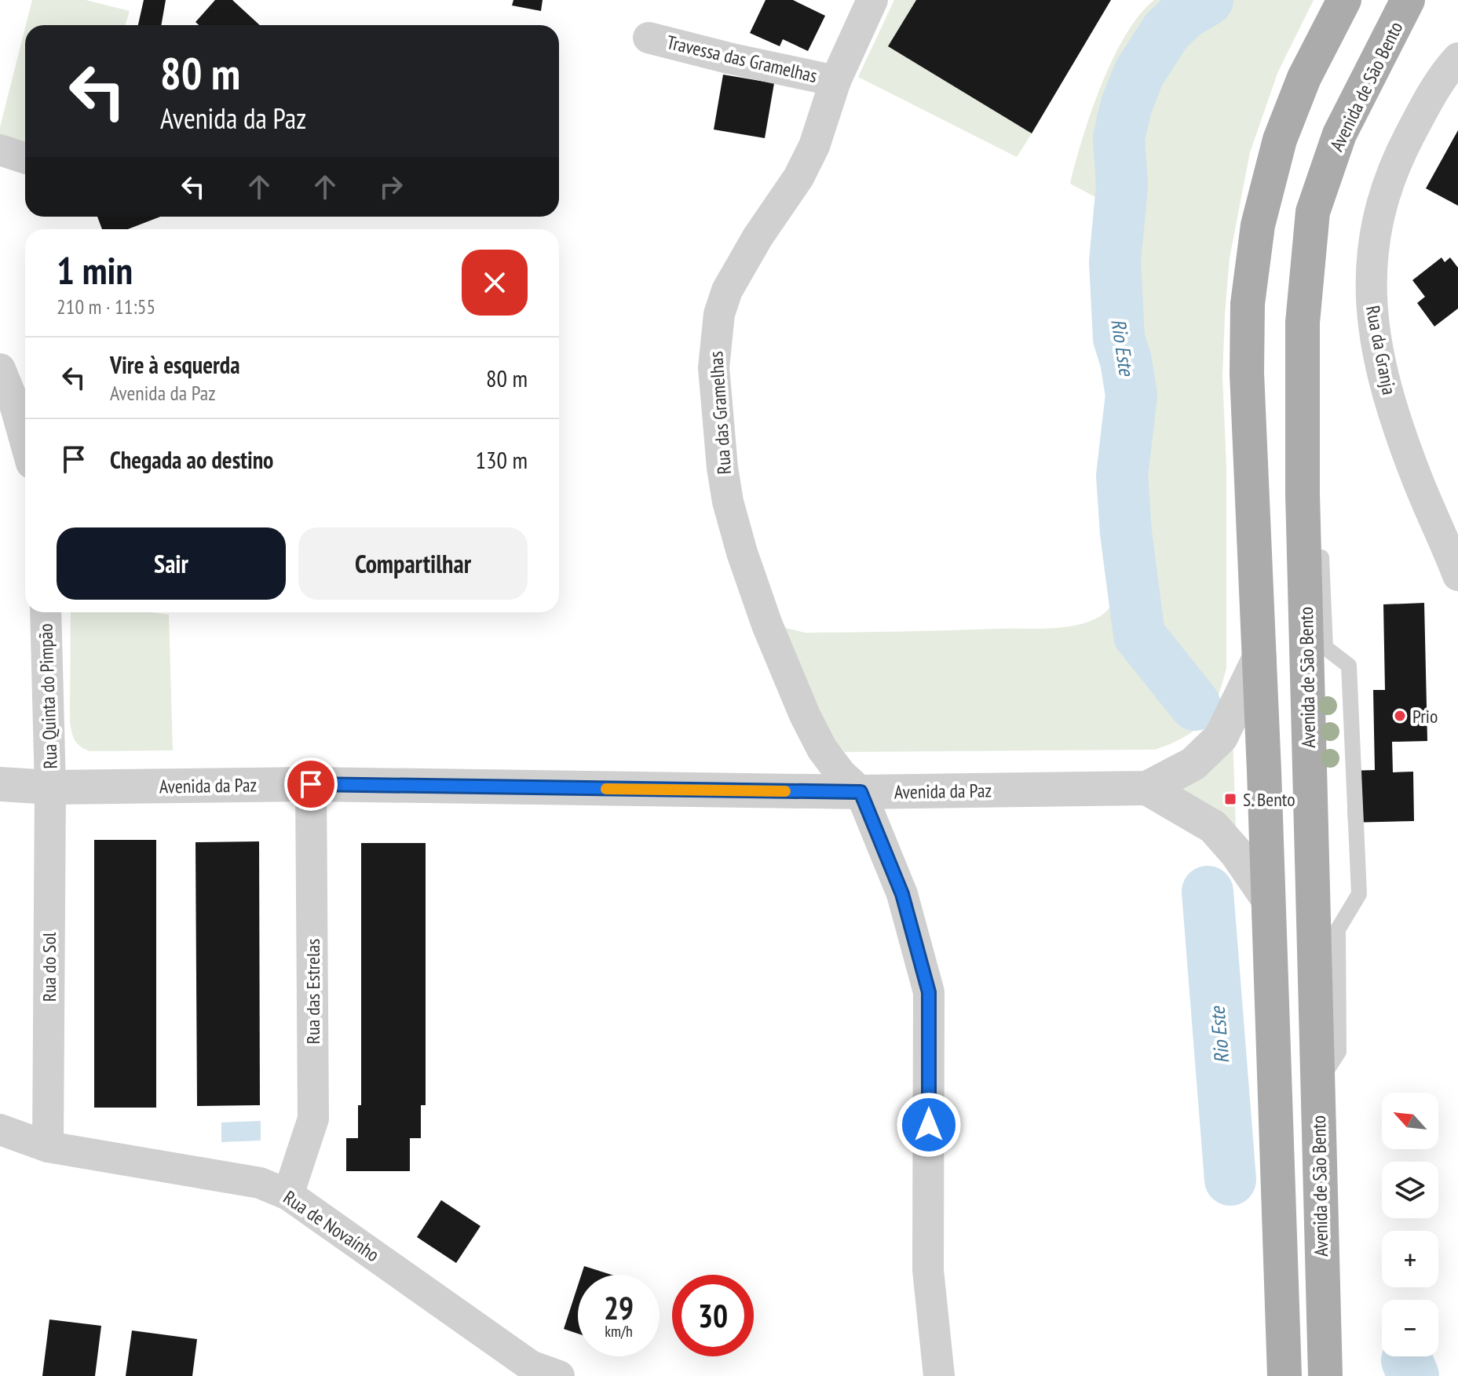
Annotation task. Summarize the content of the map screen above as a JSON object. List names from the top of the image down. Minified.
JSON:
{"streets":{"main road":["Avenida de São Bento"],"street":["Travessa das Gramelhas","Rua da Granja","Rua das Gramelhas","Rua Quinta do Pimpão","Avenida da Paz","Rua do Sol","Rua das Estrelas","Rua de Novaínho"]},"crossings":[["Travessa das Gramelhas","Rua das Gramelhas"],["Rua das Gramelhas","Avenida da Paz"],["Rua Quinta do Pimpão","Avenida da Paz"],["Rua Quinta do Pimpão","Rua do Sol"],["Avenida da Paz","Rua do Sol"],["Avenida da Paz","Rua das Estrelas"],["Rua do Sol","Rua de Novaínho"],["Rua das Estrelas","Rua de Novaínho"]],"water":["Rio Este"],"places":{"other":["Prio"],"transit":["S. Bento"]},"north":"top left","page":{"turn":["80 m","Avenida da Paz"],"heading":["1 min","210 m · 11:55"],"list":[{"name":"Vire à esquerda","note":"Avenida da Paz","value":"80 m"},{"name":"Chegada ao destino","value":"130 m"}],"buttons":["Sair","Compartilhar"],"map_buttons":["+","−"],"speed":"29 km/h","limit":"30"}}
